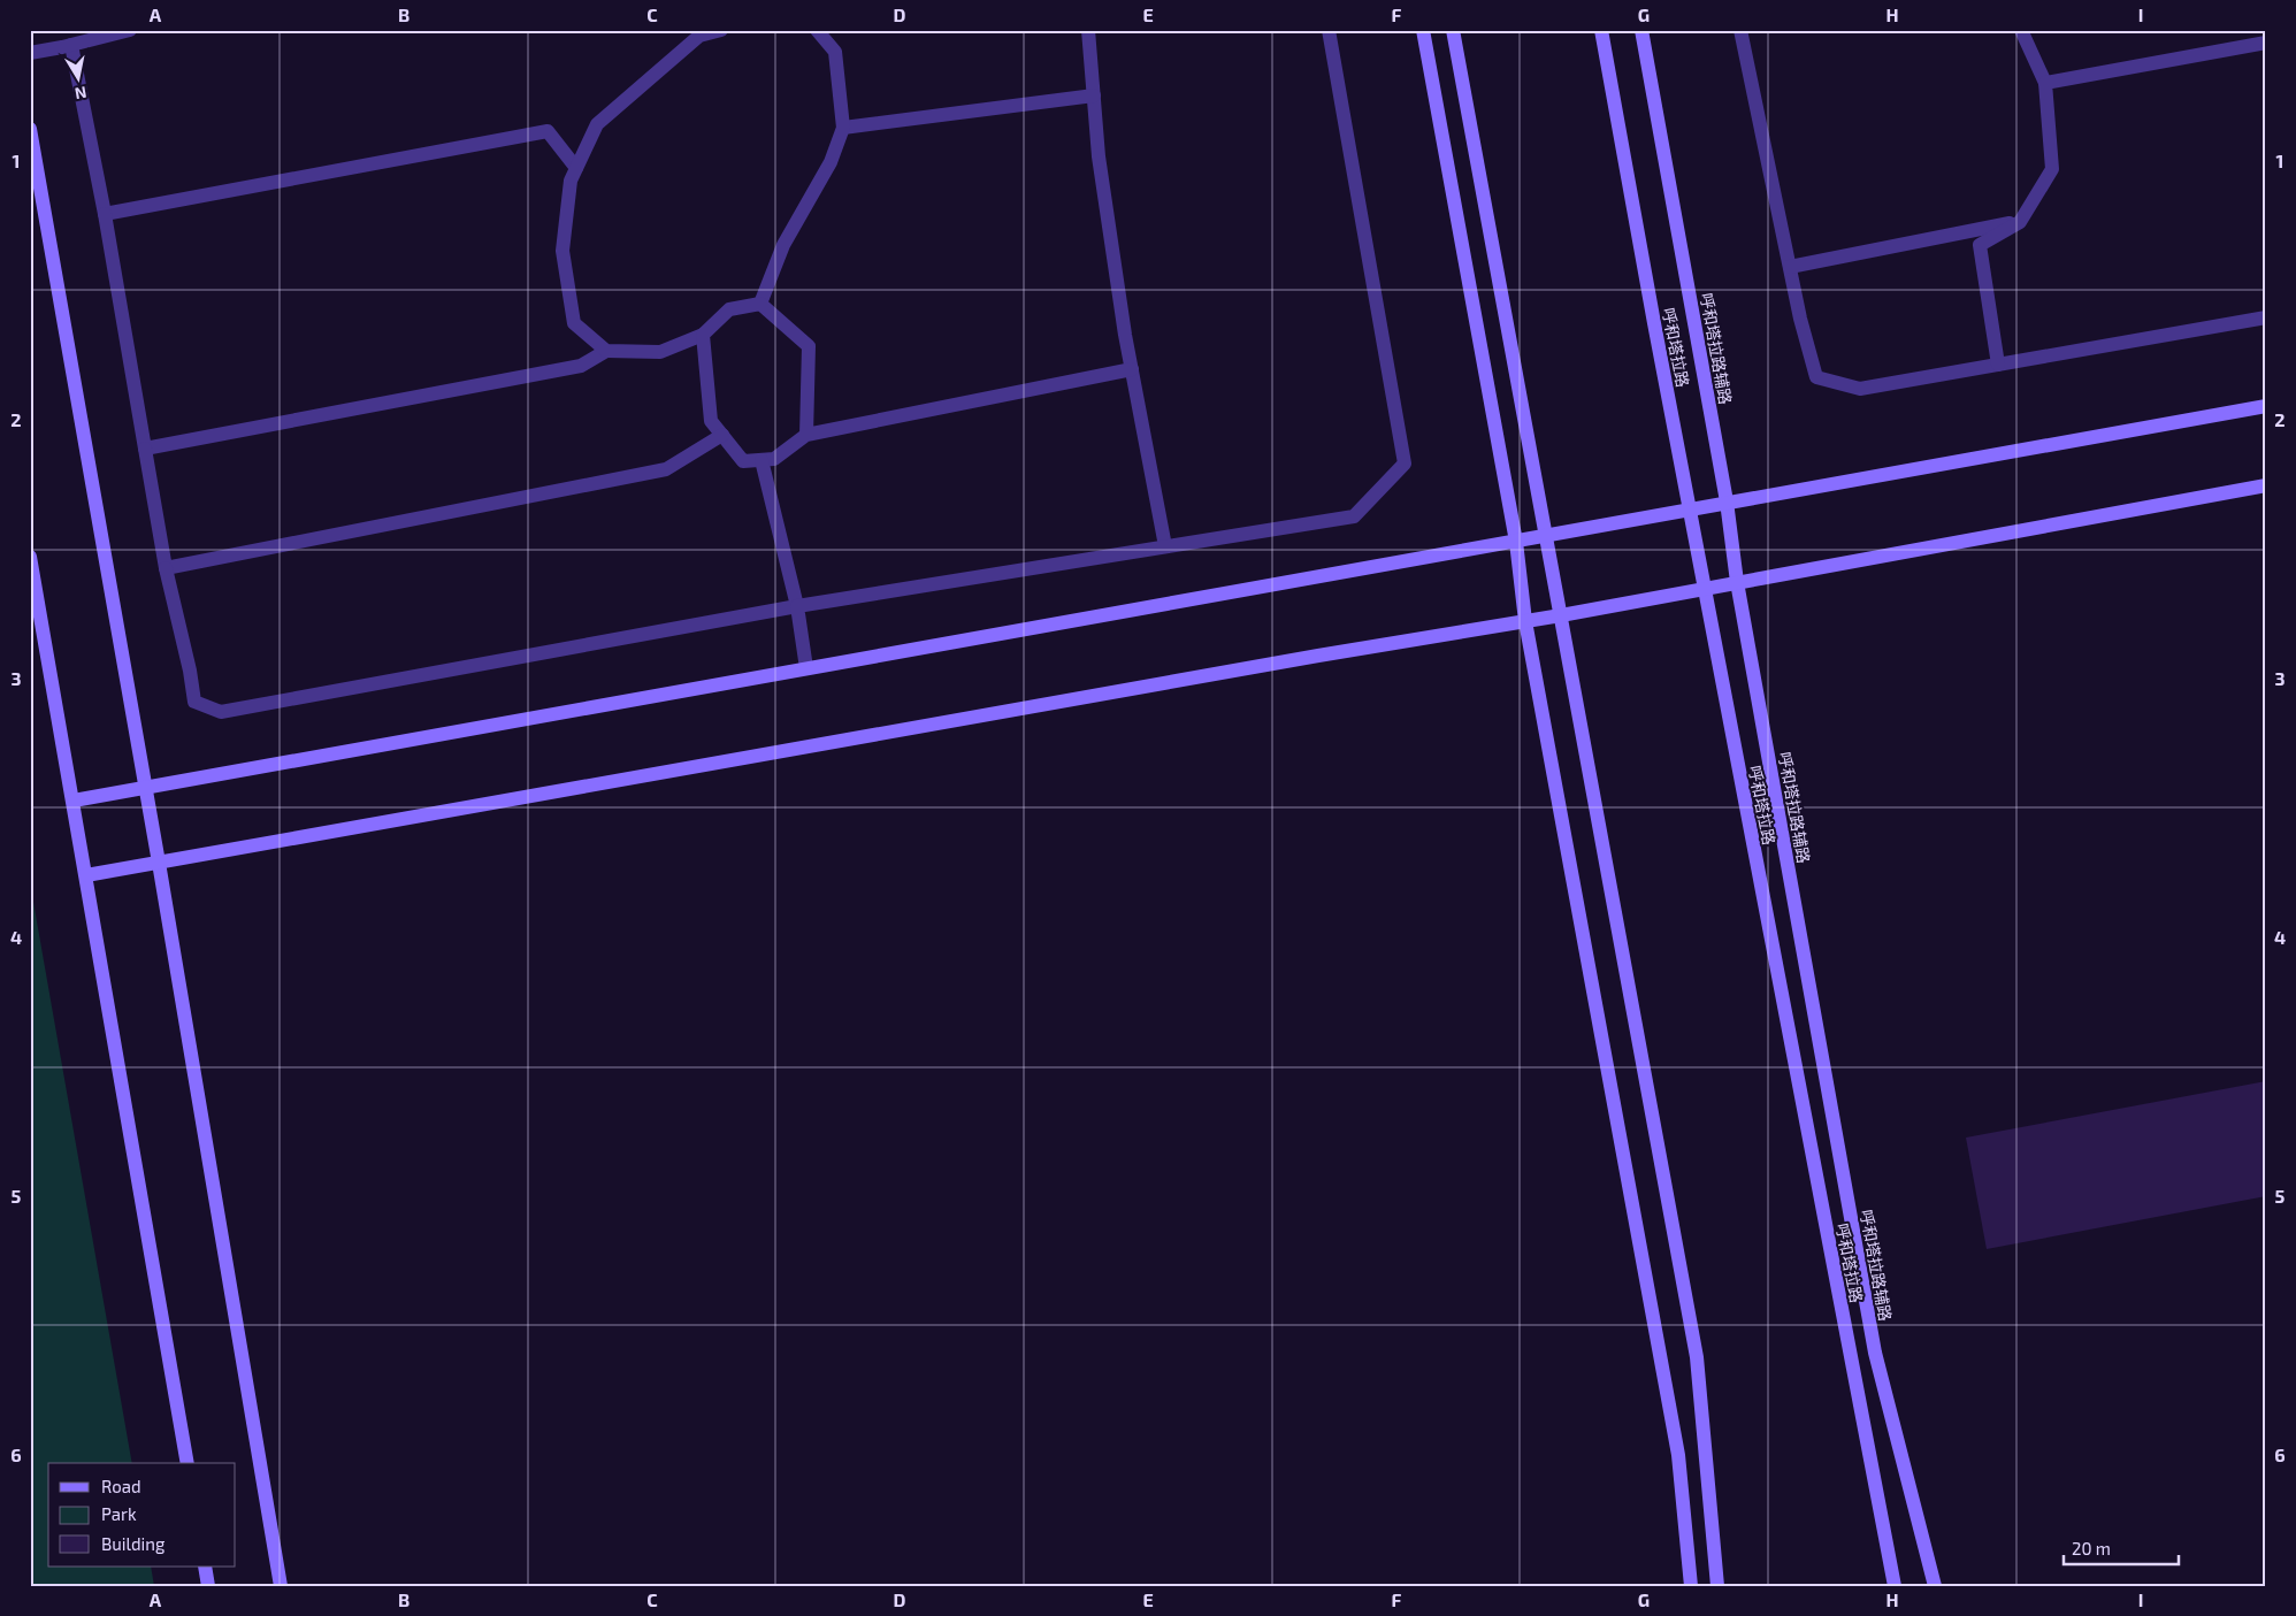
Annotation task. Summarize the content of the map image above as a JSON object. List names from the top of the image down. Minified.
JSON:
{"streets":{"street":["呼和塔拉路","呼和塔拉路辅路"]},"legend":["Road","Park","Building"],"scale_bar":"20 m","north":"bottom","grid":{"columns":["A","B","C","D","E","F","G","H","I"],"rows":["1","2","3","4","5","6"]}}
